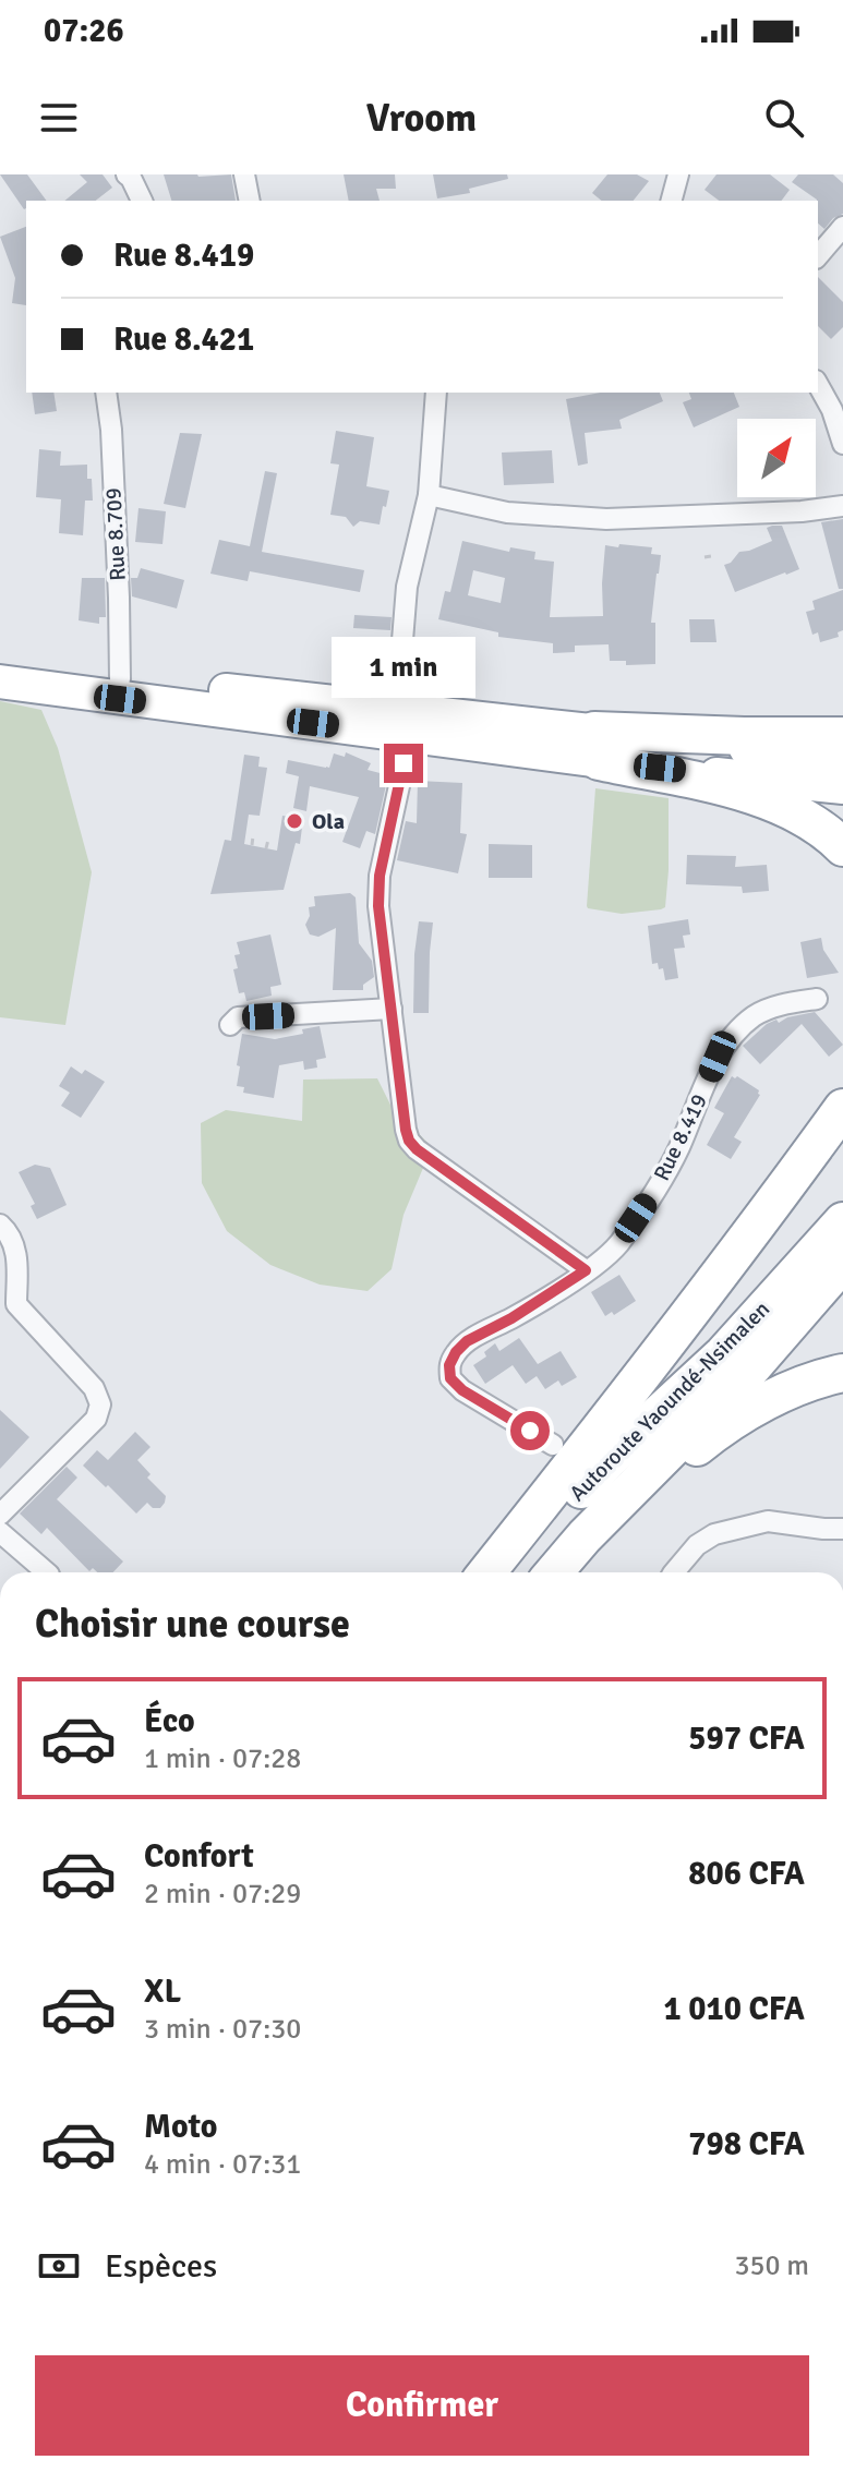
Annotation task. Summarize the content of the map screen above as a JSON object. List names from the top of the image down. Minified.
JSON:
{"streets":{"highway":["Autoroute Yaoundé-Nsimalen"],"street":["Rue 8.709","Rue 8.419"]},"places":["Ola"],"north":"top right","page":{"status":"07:26","header":"Vroom","banner":["Rue 8.419","Rue 8.421"],"bubble":"1 min","heading":"Choisir une course","list":[{"name":"Éco","note":"1 min · 07:28","value":"597 CFA"},{"name":"Confort","note":"2 min · 07:29","value":"806 CFA"},{"name":"XL","note":"3 min · 07:30","value":"1 010 CFA"},{"name":"Moto","note":"4 min · 07:31","value":"798 CFA"}],"pay":["Espèces","350 m"],"buttons":"Confirmer"}}
